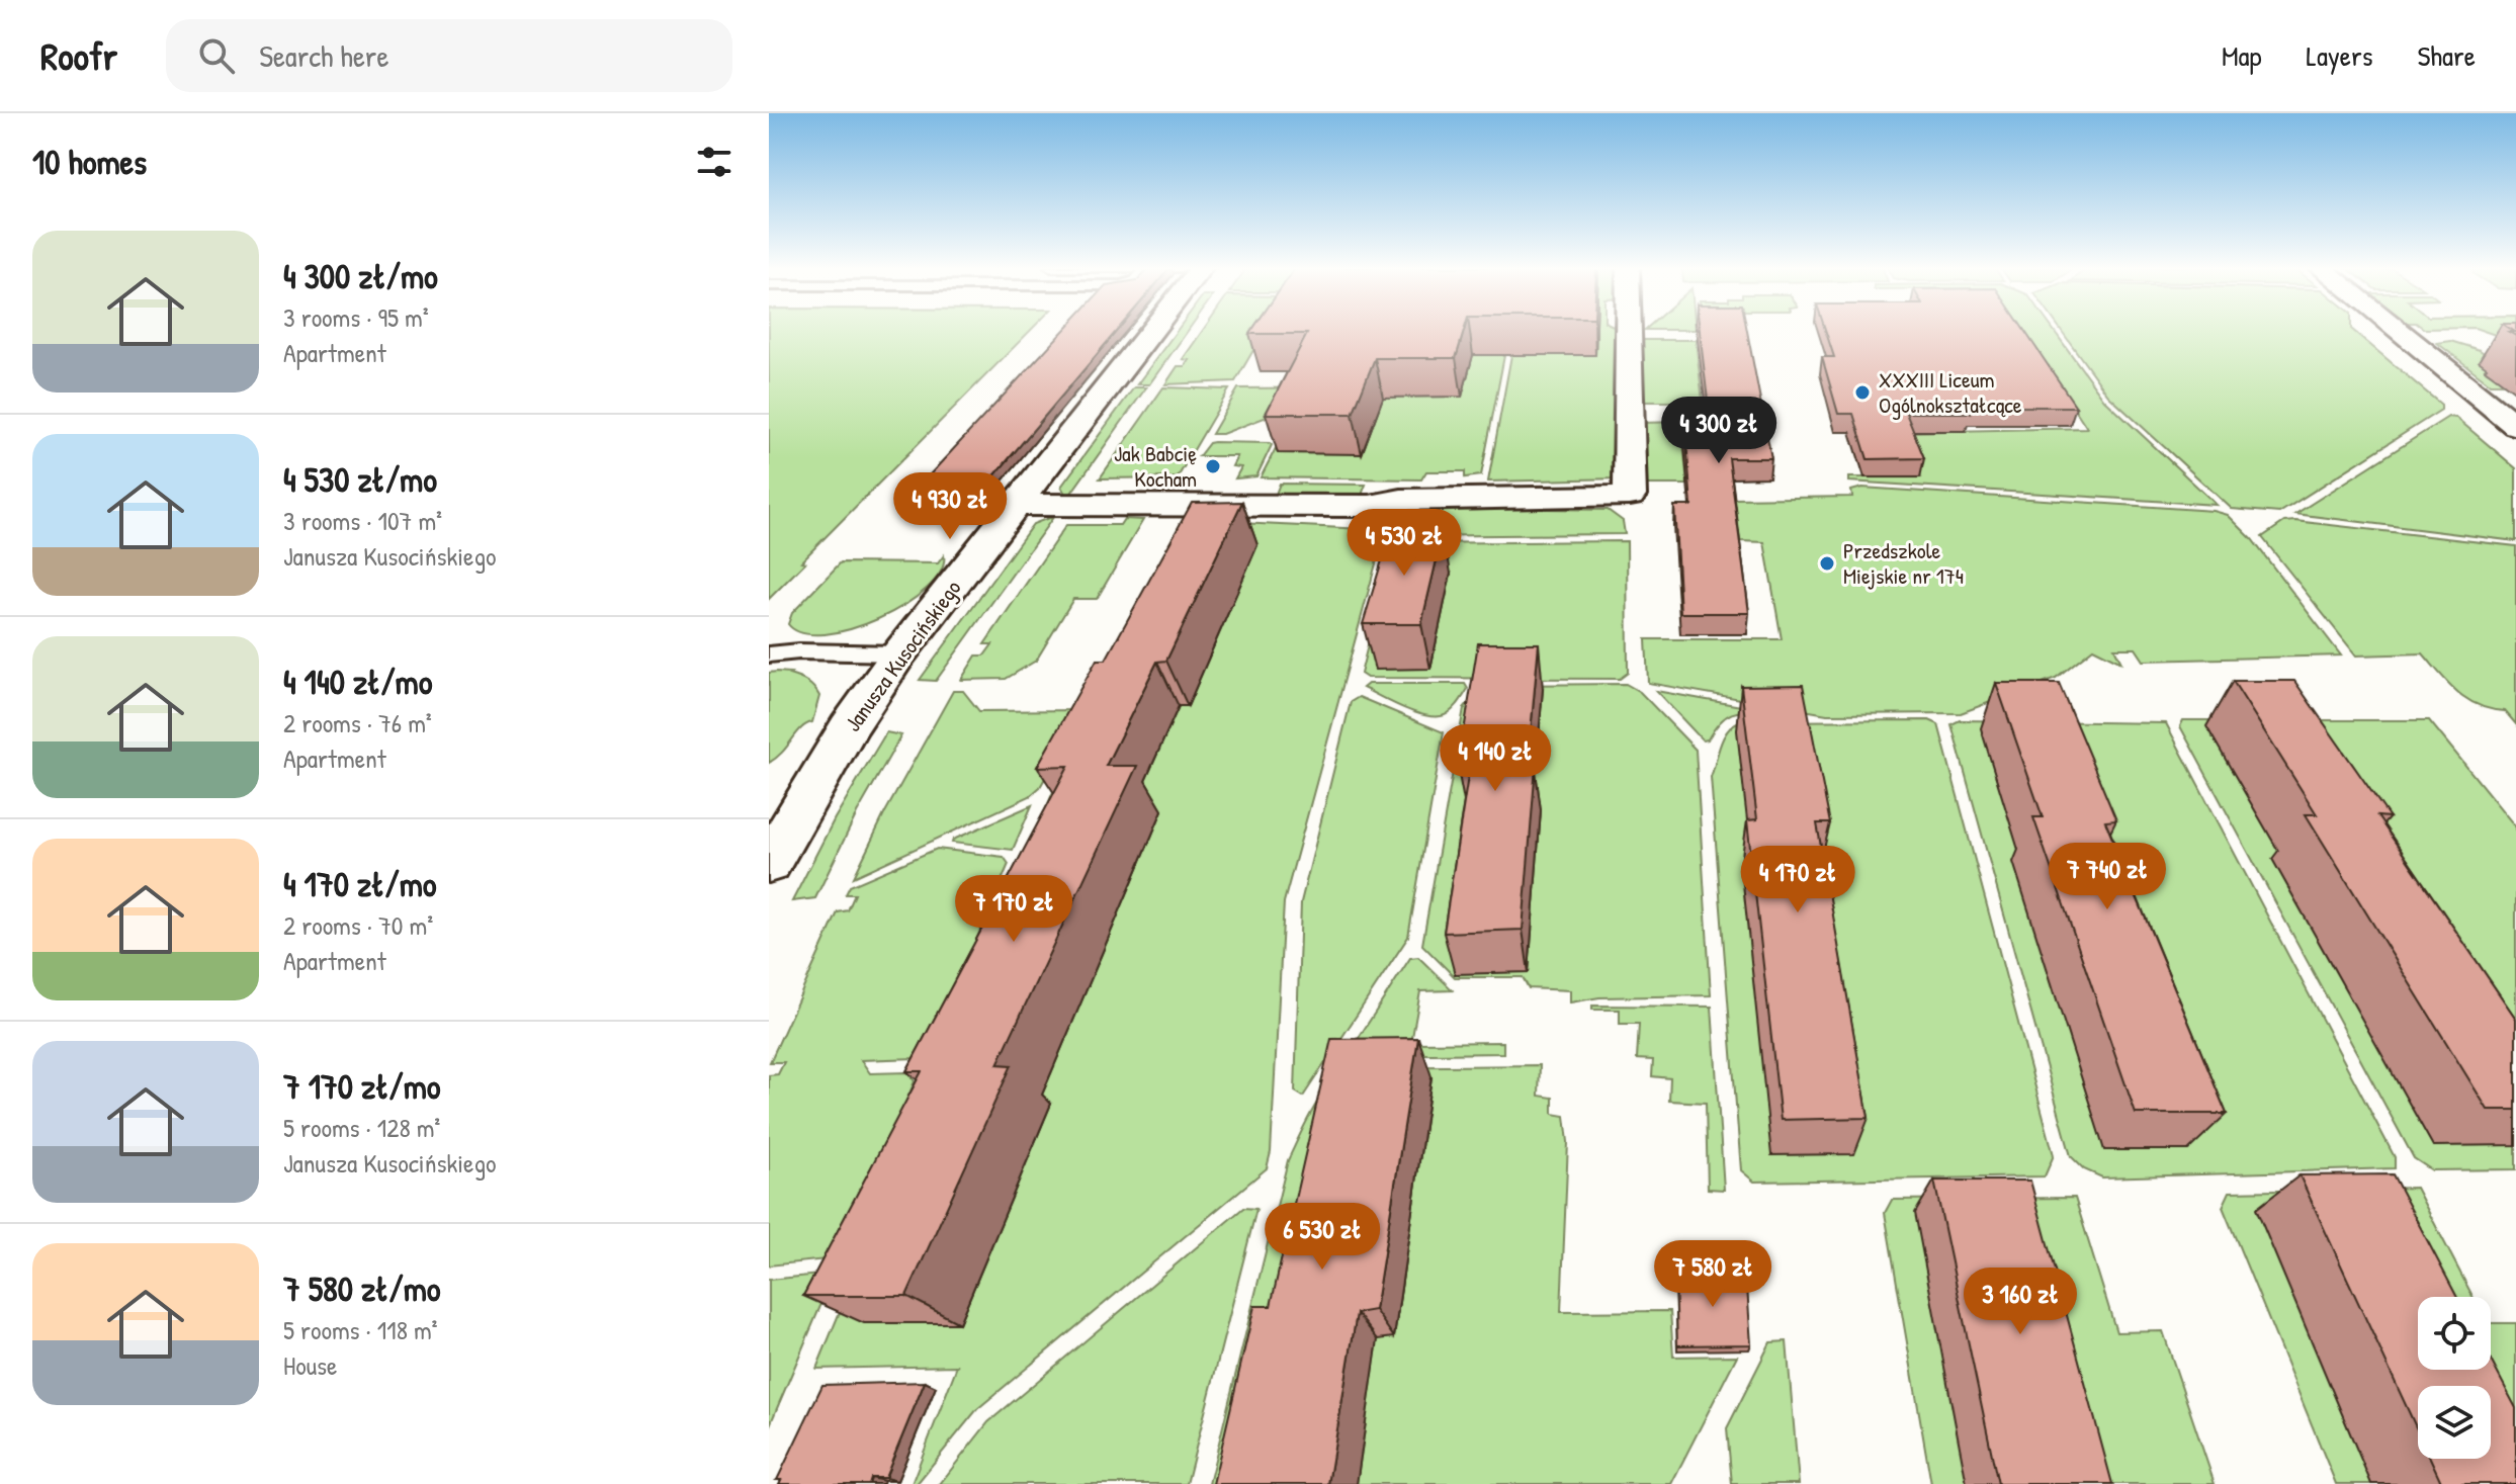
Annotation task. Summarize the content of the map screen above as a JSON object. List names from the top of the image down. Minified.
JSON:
{"streets":{"street":["Janusza Kusocińskiego"]},"places":["XXXIII Liceum Ogólnokształcące","Jak Babcię Kocham","Przedszkole Miejskie nr 174"],"page":{"header":"Roofr","search":"Search here","nav":["Map","Layers","Share"],"heading":"10 homes","list":[{"name":"4 300 zł/mo","note":"3 rooms · 95 m² · Apartment"},{"name":"4 530 zł/mo","note":"3 rooms · 107 m² · Janusza Kusocińskiego"},{"name":"4 140 zł/mo","note":"2 rooms · 76 m² · Apartment"},{"name":"4 170 zł/mo","note":"2 rooms · 70 m² · Apartment"},{"name":"7 170 zł/mo","note":"5 rooms · 128 m² · Janusza Kusocińskiego"},{"name":"7 580 zł/mo","note":"5 rooms · 118 m² · House"}],"price":["4 300 zł","4 930 zł","4 530 zł","4 140 zł","7 740 zł","4 170 zł","7 170 zł","6 530 zł","7 580 zł","3 160 zł"]}}
